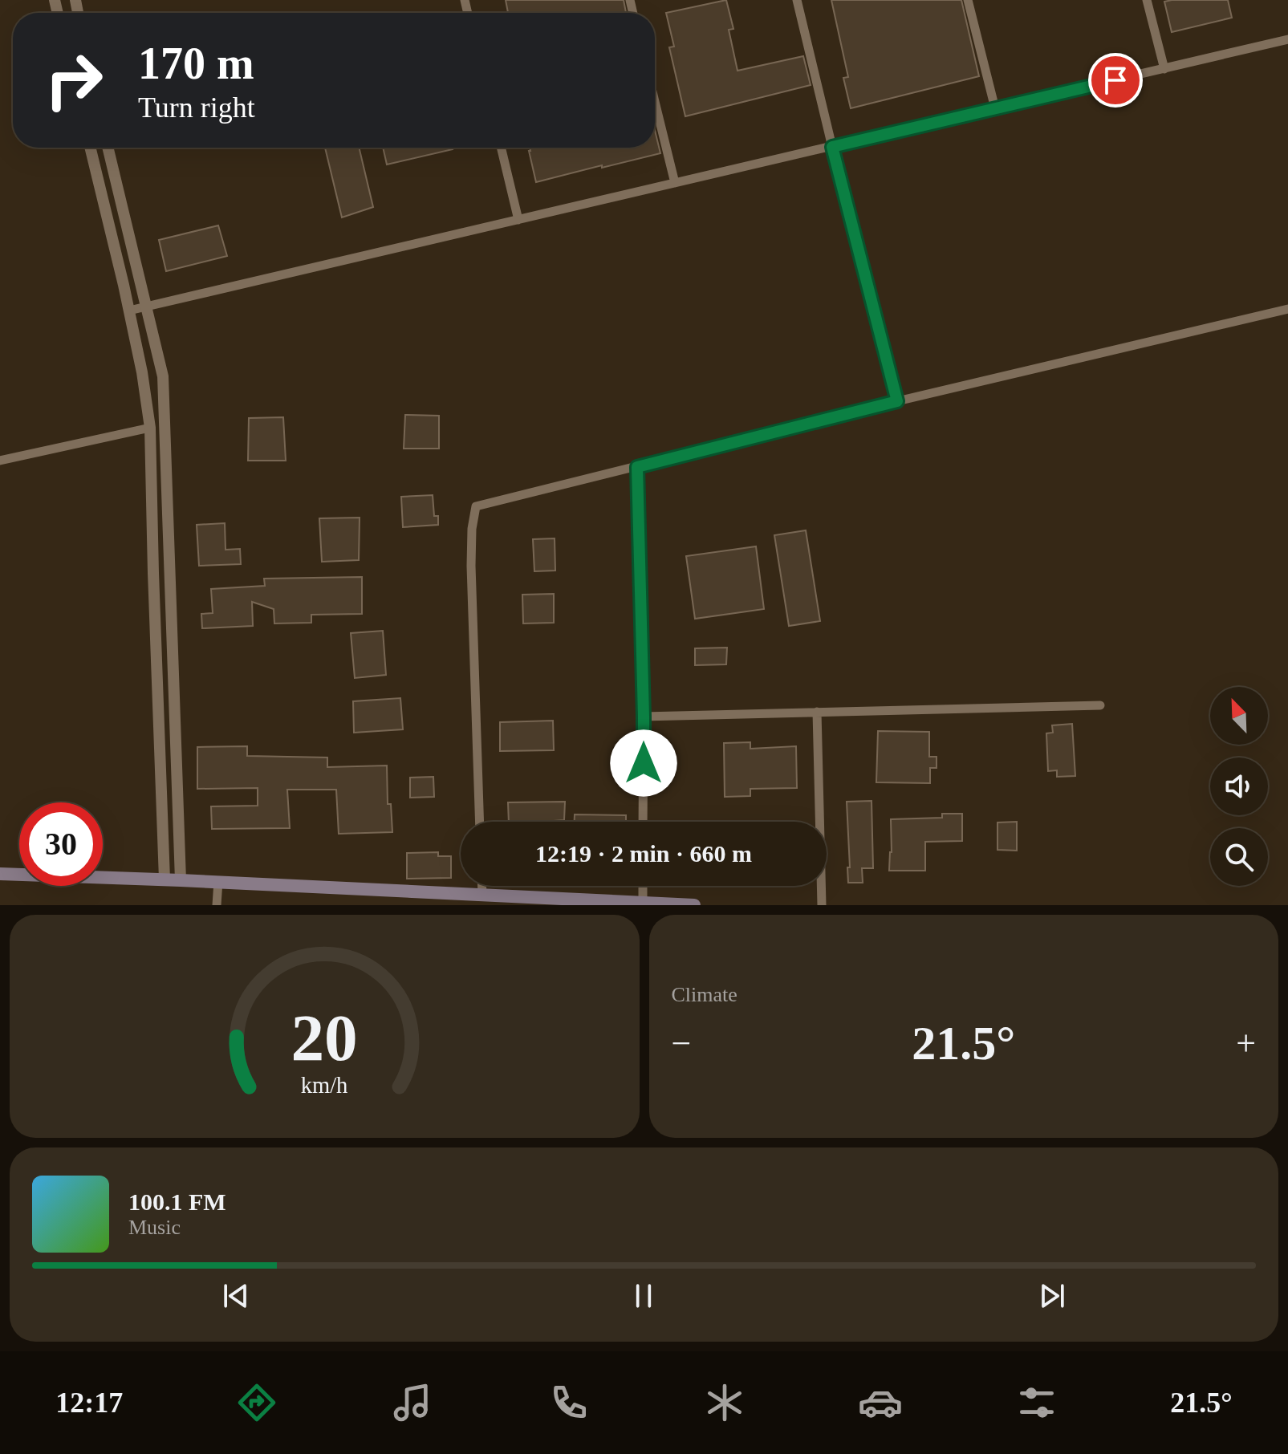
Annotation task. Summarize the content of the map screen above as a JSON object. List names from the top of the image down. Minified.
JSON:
{"north":"top left","page":{"turn":["170 m","Turn right"],"limit":"30","trip":"12:19 · 2 min · 660 m","tile":"Climate","heat":["−","21.5°","+"],"song":["100.1 FM","Music"],"tabs":["12:17","21.5°"],"gauge":["20","km/h"]}}
